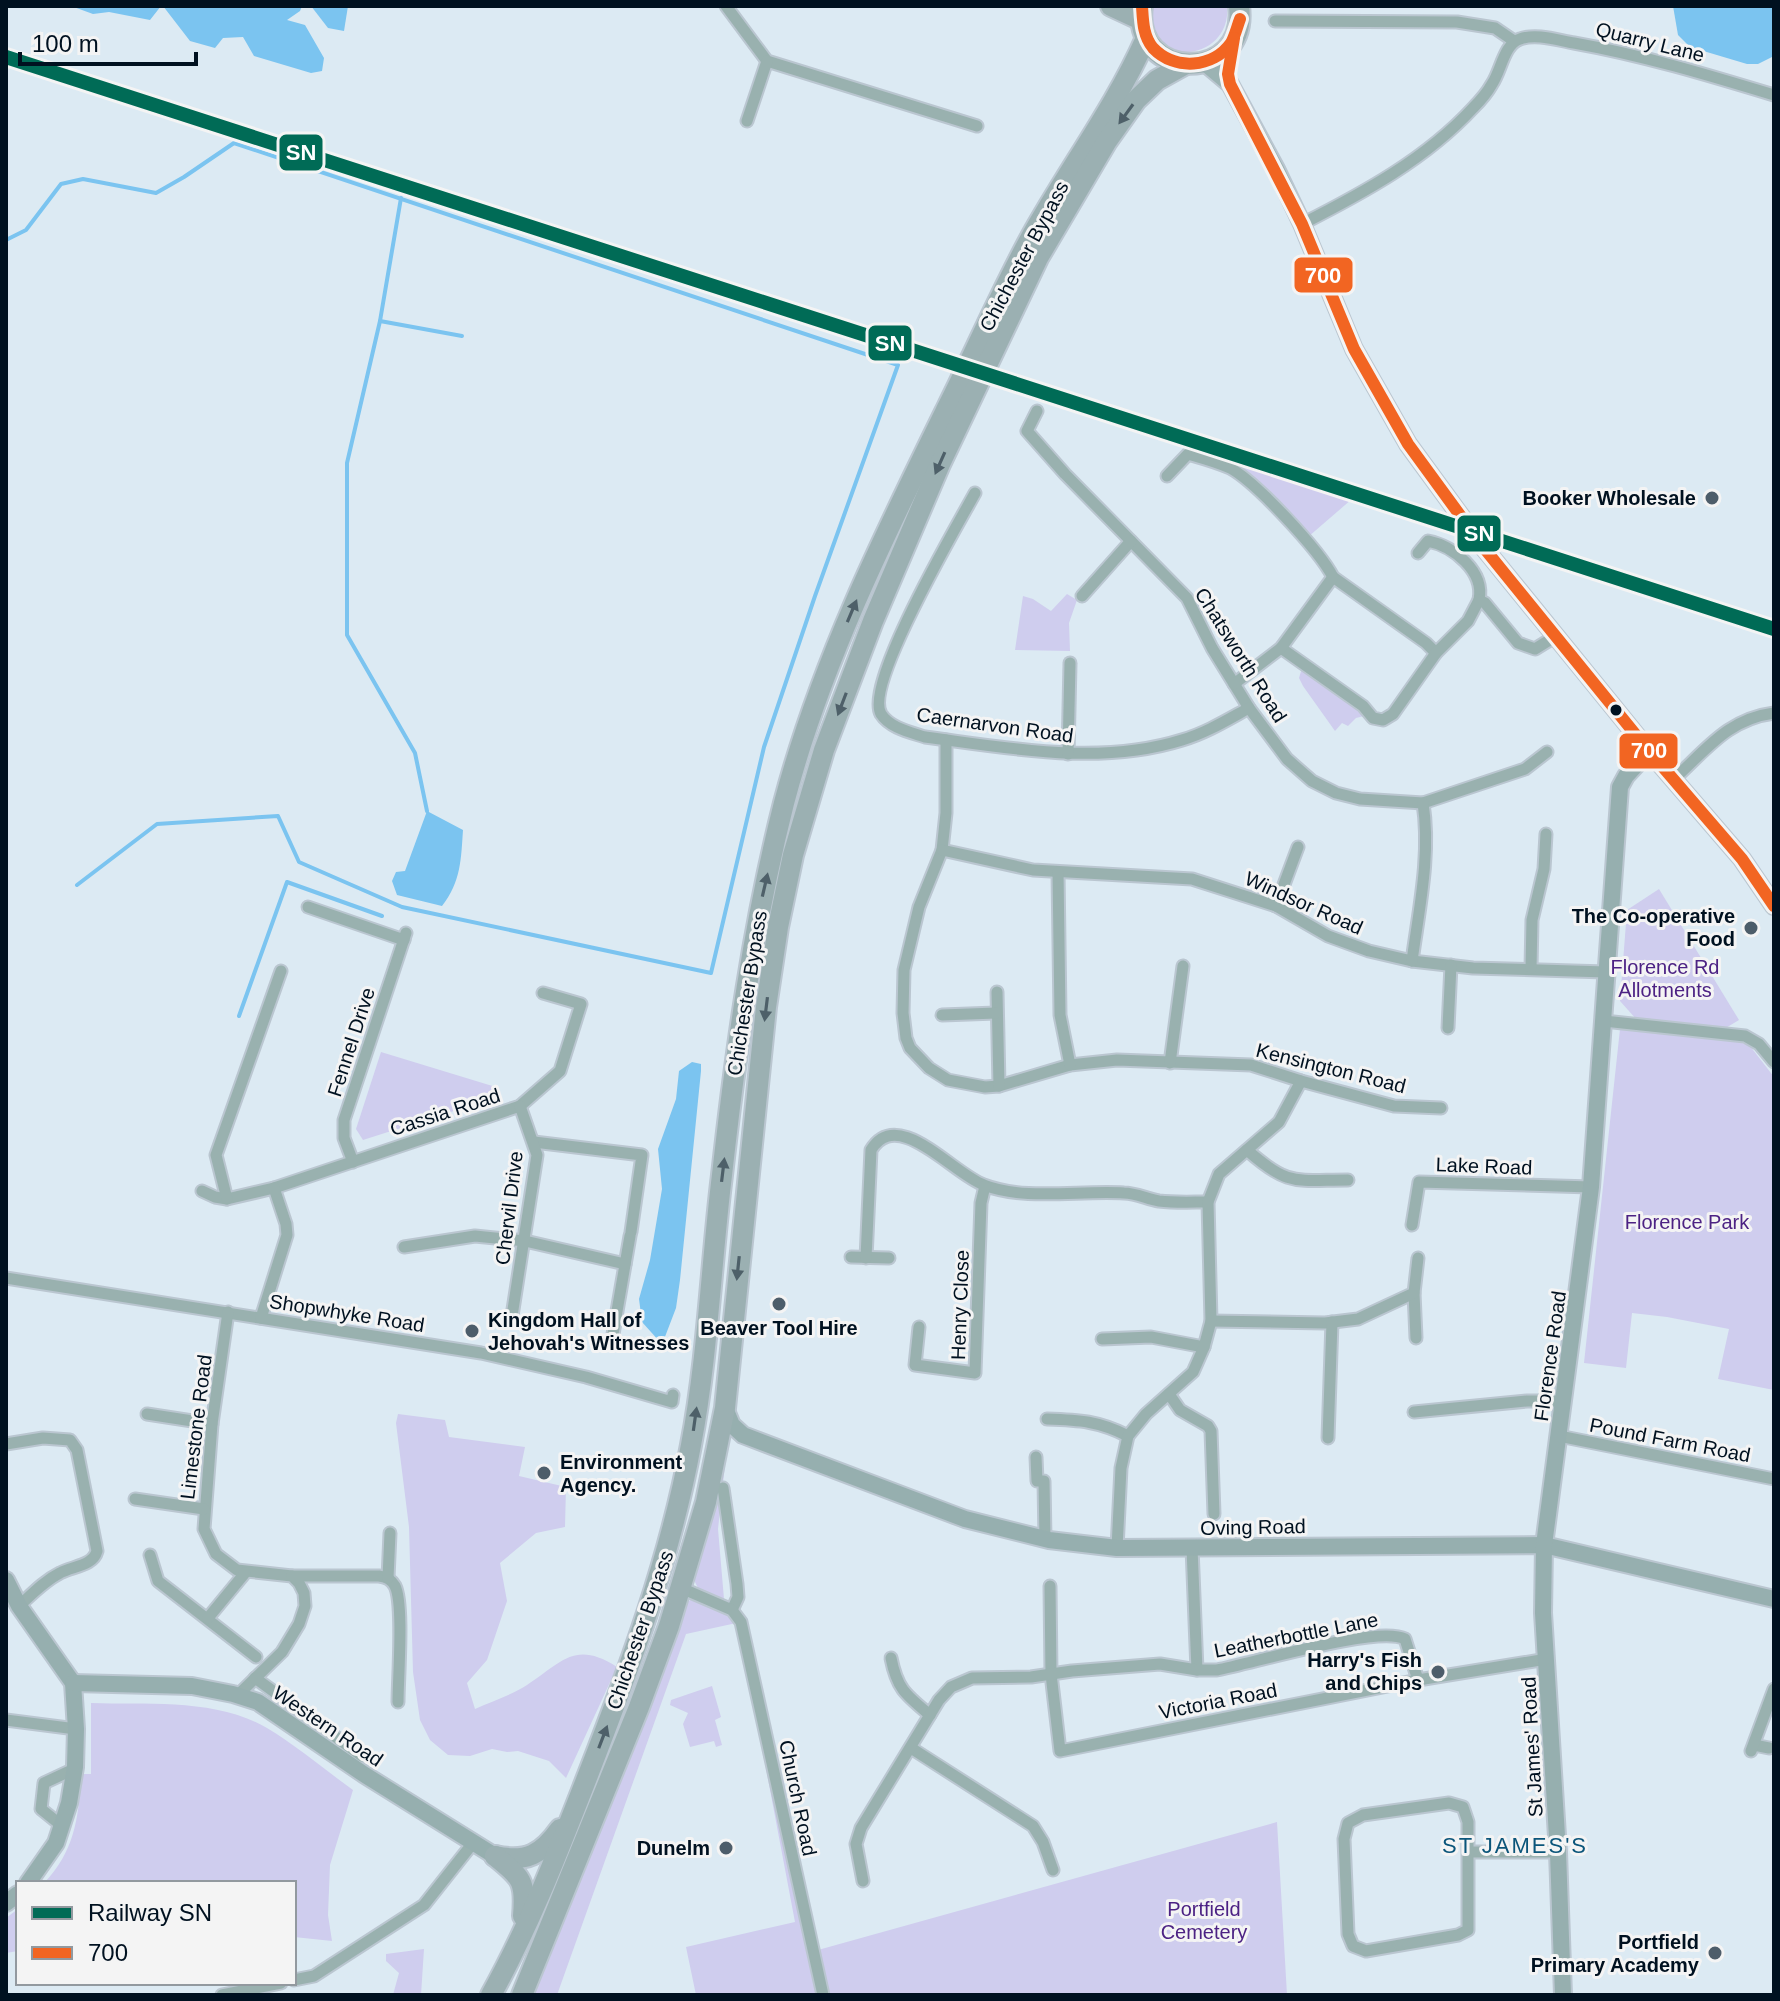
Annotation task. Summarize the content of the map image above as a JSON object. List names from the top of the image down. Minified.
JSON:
{"streets":{"highway":["Chichester Bypass"],"main road":["Florence Road","Oving Road","Western Road","St James' Road"],"street":["Quarry Lane","Chatsworth Road","Caernarvon Road","Windsor Road","Fennel Drive","Kensington Road","Cassia Road","Lake Road","Chervil Drive","Henry Close","Shopwhyke Road","Limestone Road","Pound Farm Road","Leatherbottle Lane","Victoria Road","Church Road"]},"crossings":[["Chatsworth Road","Caernarvon Road"],["Windsor Road","Florence Road"],["Fennel Drive","Cassia Road"],["Cassia Road","Chervil Drive"],["Lake Road","Florence Road"],["Shopwhyke Road","Limestone Road"],["Florence Road","Pound Farm Road"],["Florence Road","Oving Road"],["Florence Road","St James' Road"],["Oving Road","Leatherbottle Lane"],["Oving Road","St James' Road"],["Leatherbottle Lane","Victoria Road"],["Victoria Road","St James' Road"]],"districts":["ST JAMES'S"],"parks":["Florence Rd Allotments","Florence Park","Portfield Cemetery"],"places":["Booker Wholesale","The Co-operative Food","Beaver Tool Hire","Kingdom Hall of Jehovah's Witnesses","Environment Agency.","Harry's Fish and Chips","Dunelm","Portfield Primary Academy"],"lines":["transit line 700","rail line SN"],"legend":["Railway SN","700"],"scale_bar":"100 m"}
